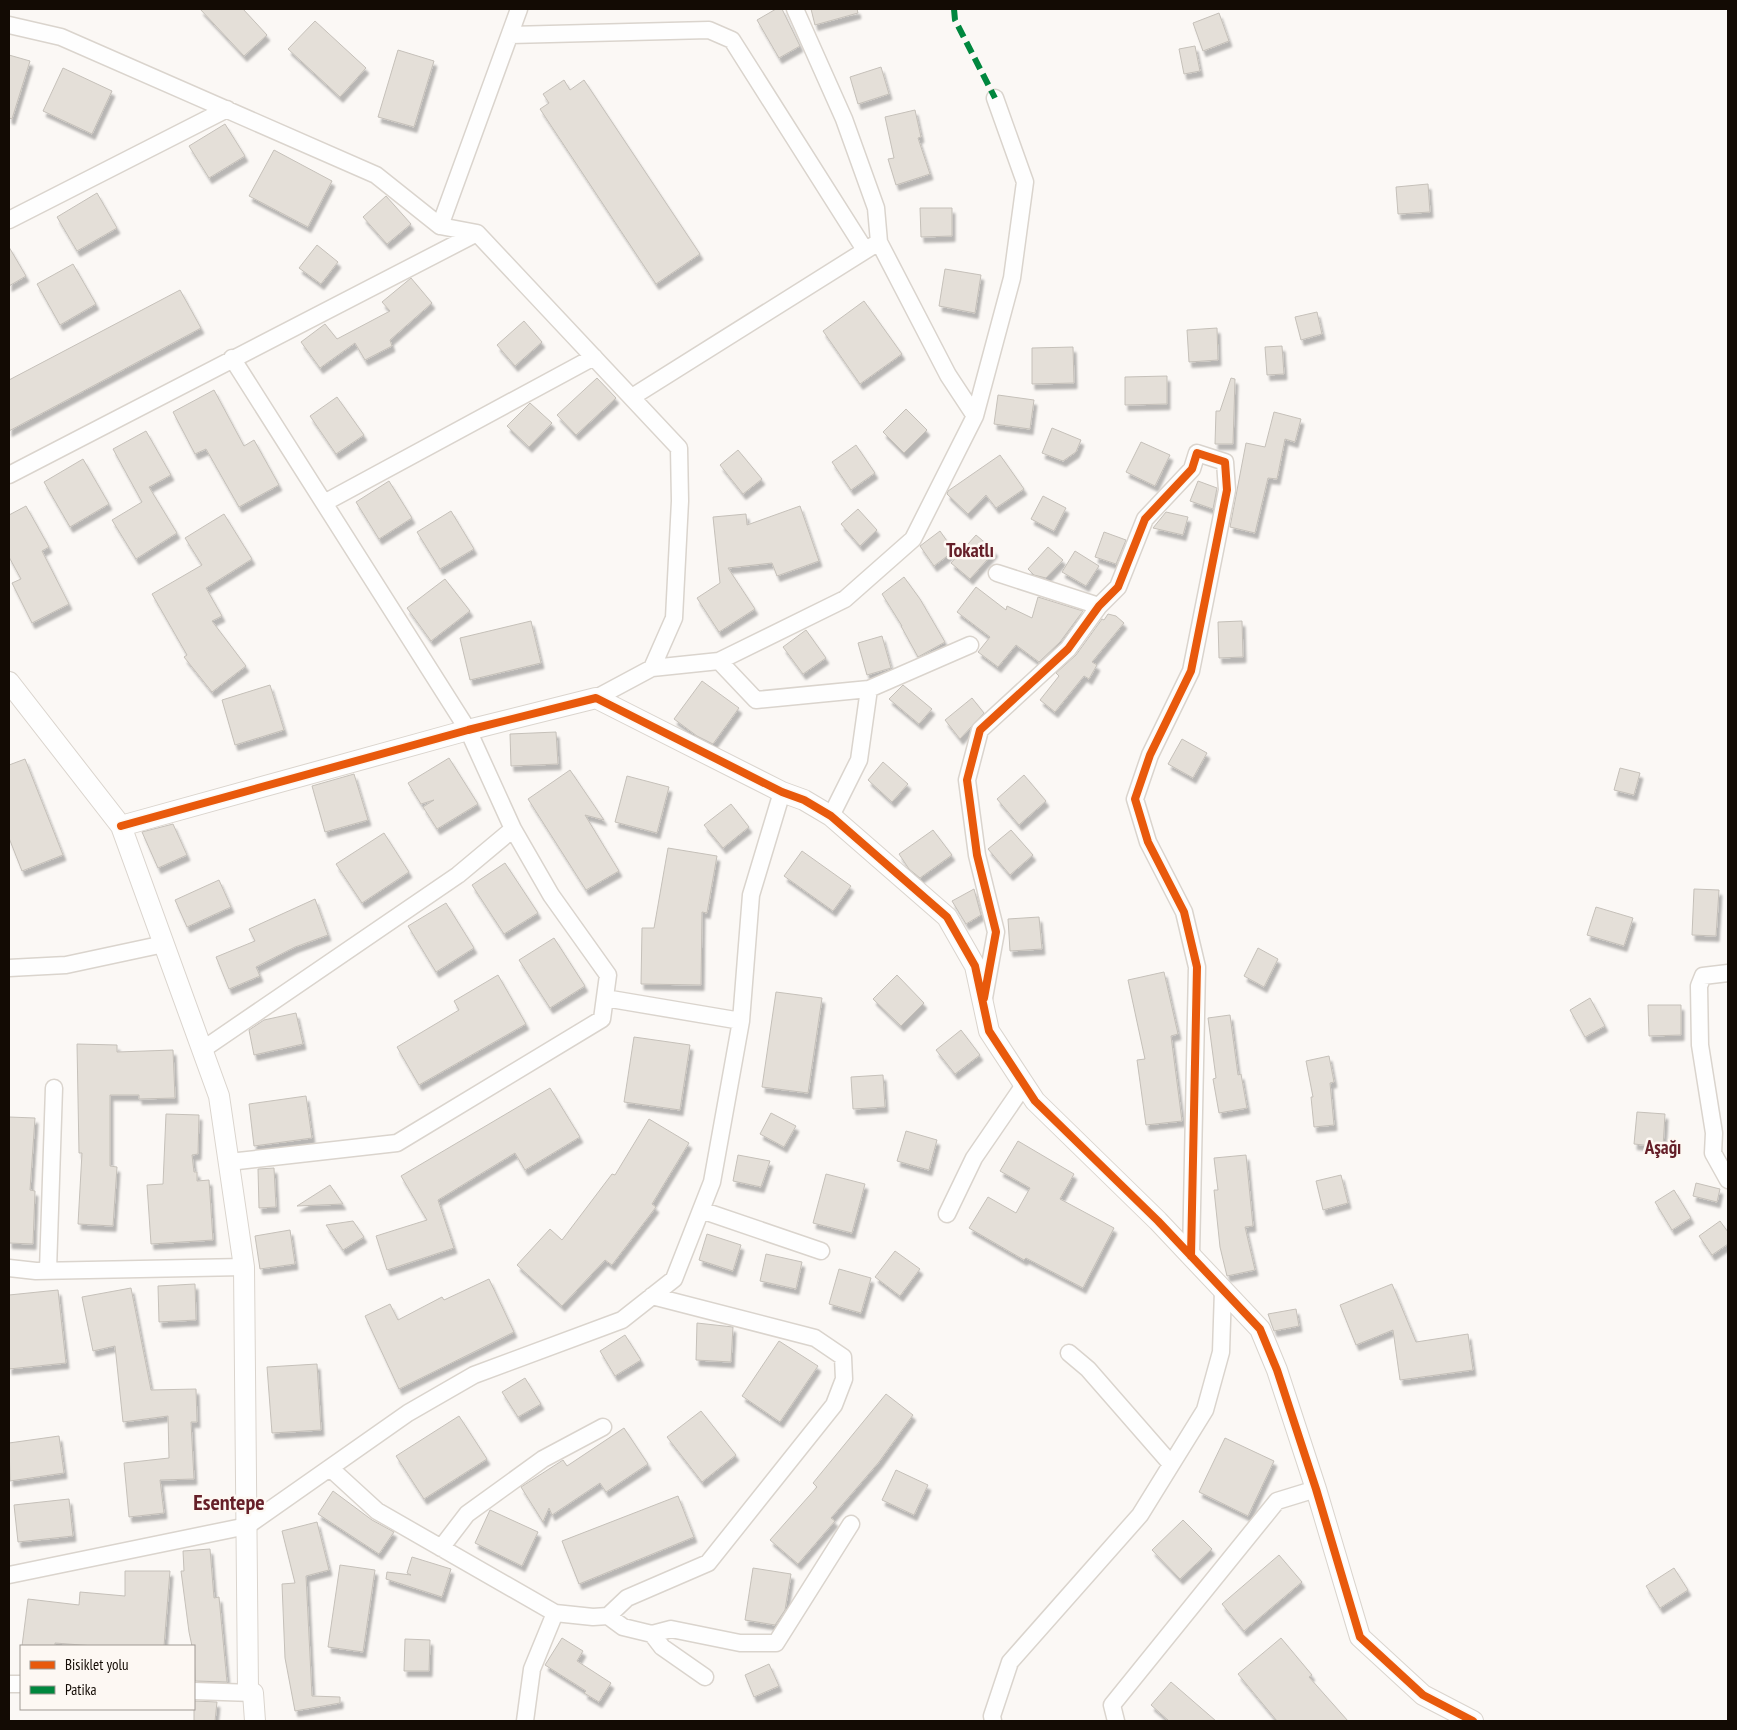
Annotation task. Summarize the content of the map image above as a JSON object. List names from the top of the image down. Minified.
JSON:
{"districts":["Tokatlı","Aşağı","Esentepe"],"legend":["Bisiklet yolu","Patika"]}
